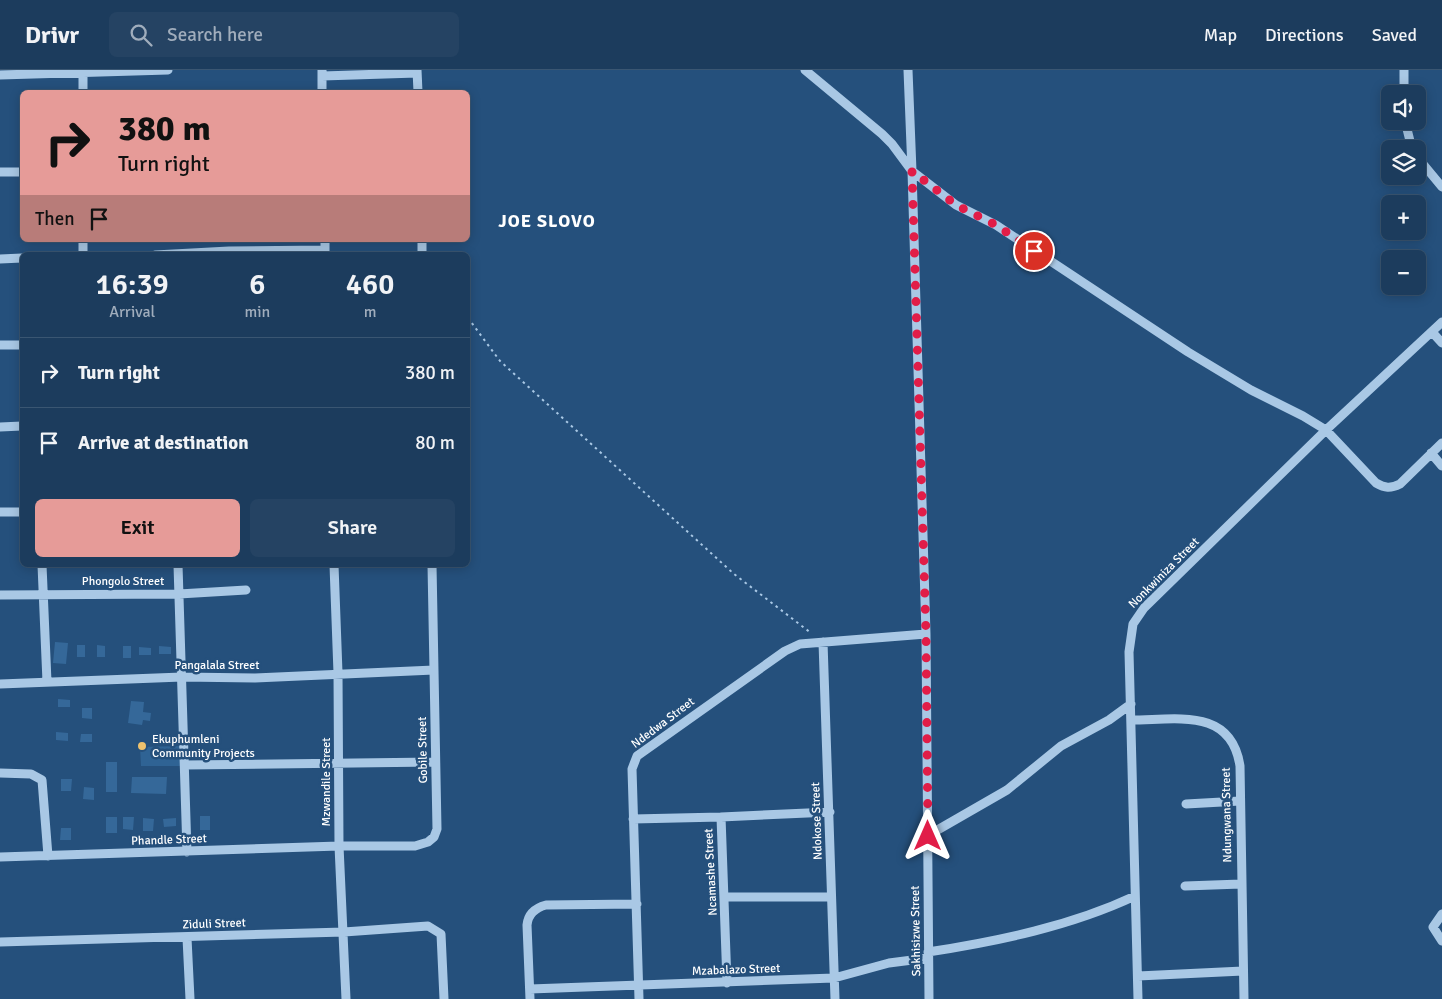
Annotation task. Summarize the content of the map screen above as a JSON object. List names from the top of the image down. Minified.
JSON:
{"streets":{"street":["Nonkwiniza Street","Phongolo Street","Pangalala Street","Ndedwa Street","Gobile Street","Mzwandile Street","Ndungwana Street","Ndokose Street","Phandle Street","Ncamashe Street","Ziduli Street","Sakhisizwe Street","Mzabalazo Street"]},"crossings":[["Nonkwiniza Street","Ndungwana Street"],["Nonkwiniza Street","Mzabalazo Street"],["Pangalala Street","Gobile Street"],["Pangalala Street","Mzwandile Street"],["Ndedwa Street","Ndokose Street"],["Ndedwa Street","Ncamashe Street"],["Ndedwa Street","Sakhisizwe Street"],["Ndedwa Street","Mzabalazo Street"],["Gobile Street","Mzwandile Street"],["Gobile Street","Phandle Street"],["Mzwandile Street","Phandle Street"],["Mzwandile Street","Ziduli Street"],["Ndokose Street","Mzabalazo Street"],["Ncamashe Street","Mzabalazo Street"],["Sakhisizwe Street","Mzabalazo Street"]],"districts":["JOE SLOVO"],"places":["Ekuphumleni Community Projects"],"page":{"header":"Drivr","search":"Search here","nav":["Map","Directions","Saved"],"map_buttons":["+","−"],"turn":["380 m","Turn right"],"then":"Then","eta":["16:39","Arrival","6","min","460","m"],"list":[{"name":"Turn right","value":"380 m"},{"name":"Arrive at destination","value":"80 m"}],"buttons":["Exit","Share"]}}
